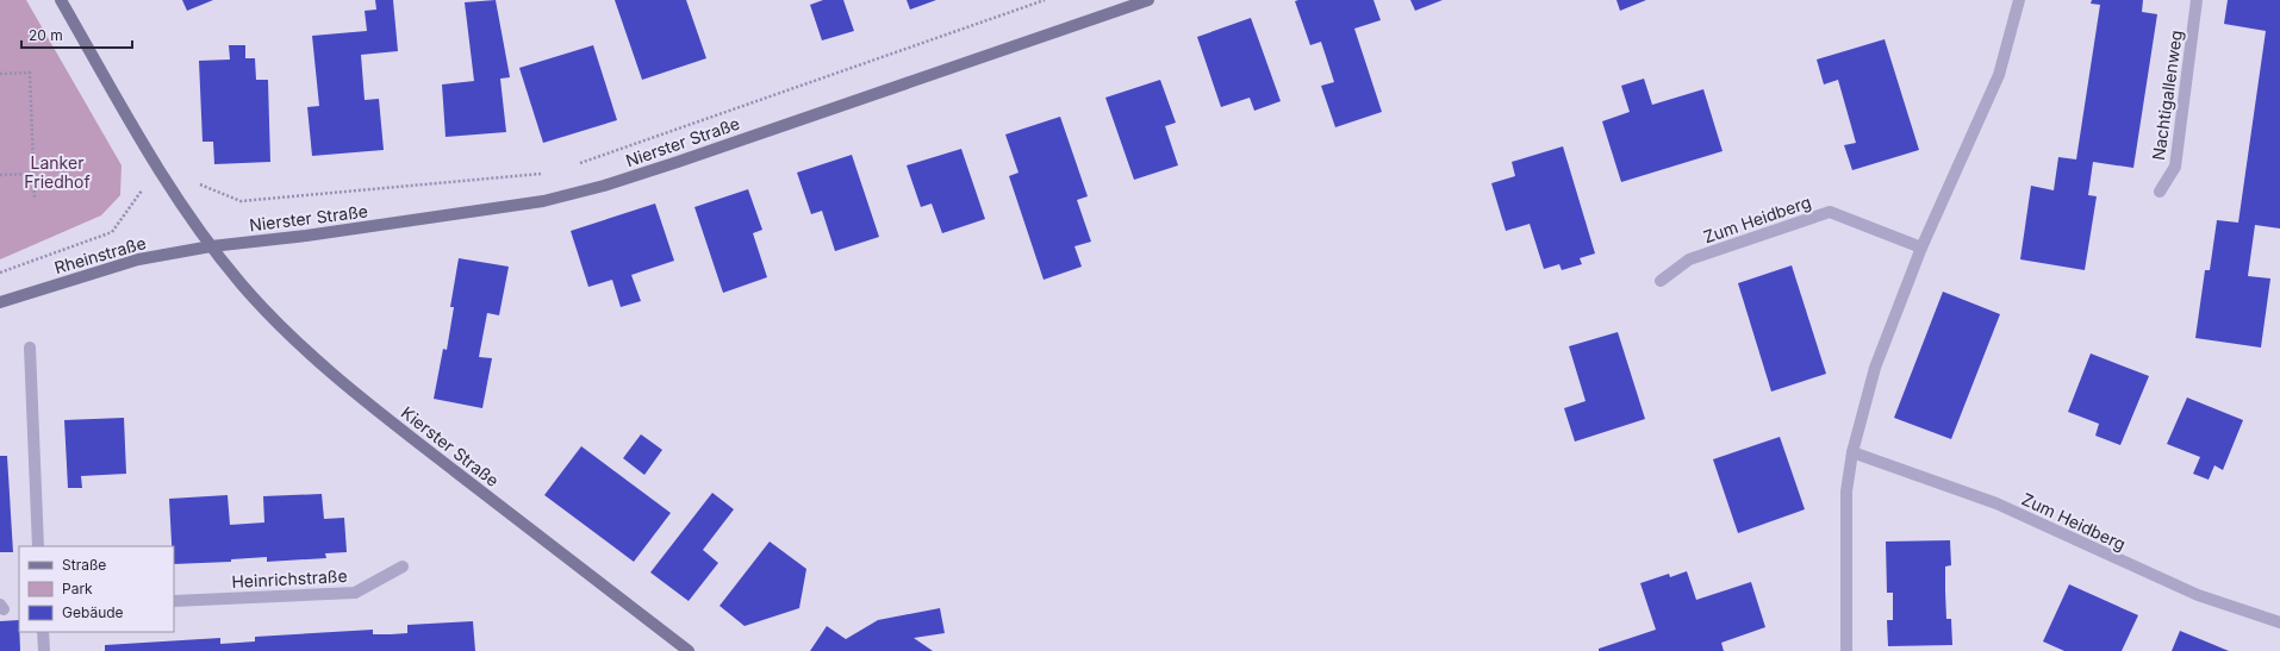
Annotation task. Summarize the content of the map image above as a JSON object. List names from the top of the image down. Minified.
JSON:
{"streets":{"street":["Nachtigallenweg","Nierster Straße","Zum Heidberg","Rheinstraße","Kierster Straße","Heinrichstraße"]},"crossings":[["Nierster Straße","Rheinstraße"],["Nierster Straße","Kierster Straße"],["Rheinstraße","Kierster Straße"]],"parks":["Lanker Friedhof"],"legend":["Straße","Park","Gebäude"],"scale_bar":"20 m"}
